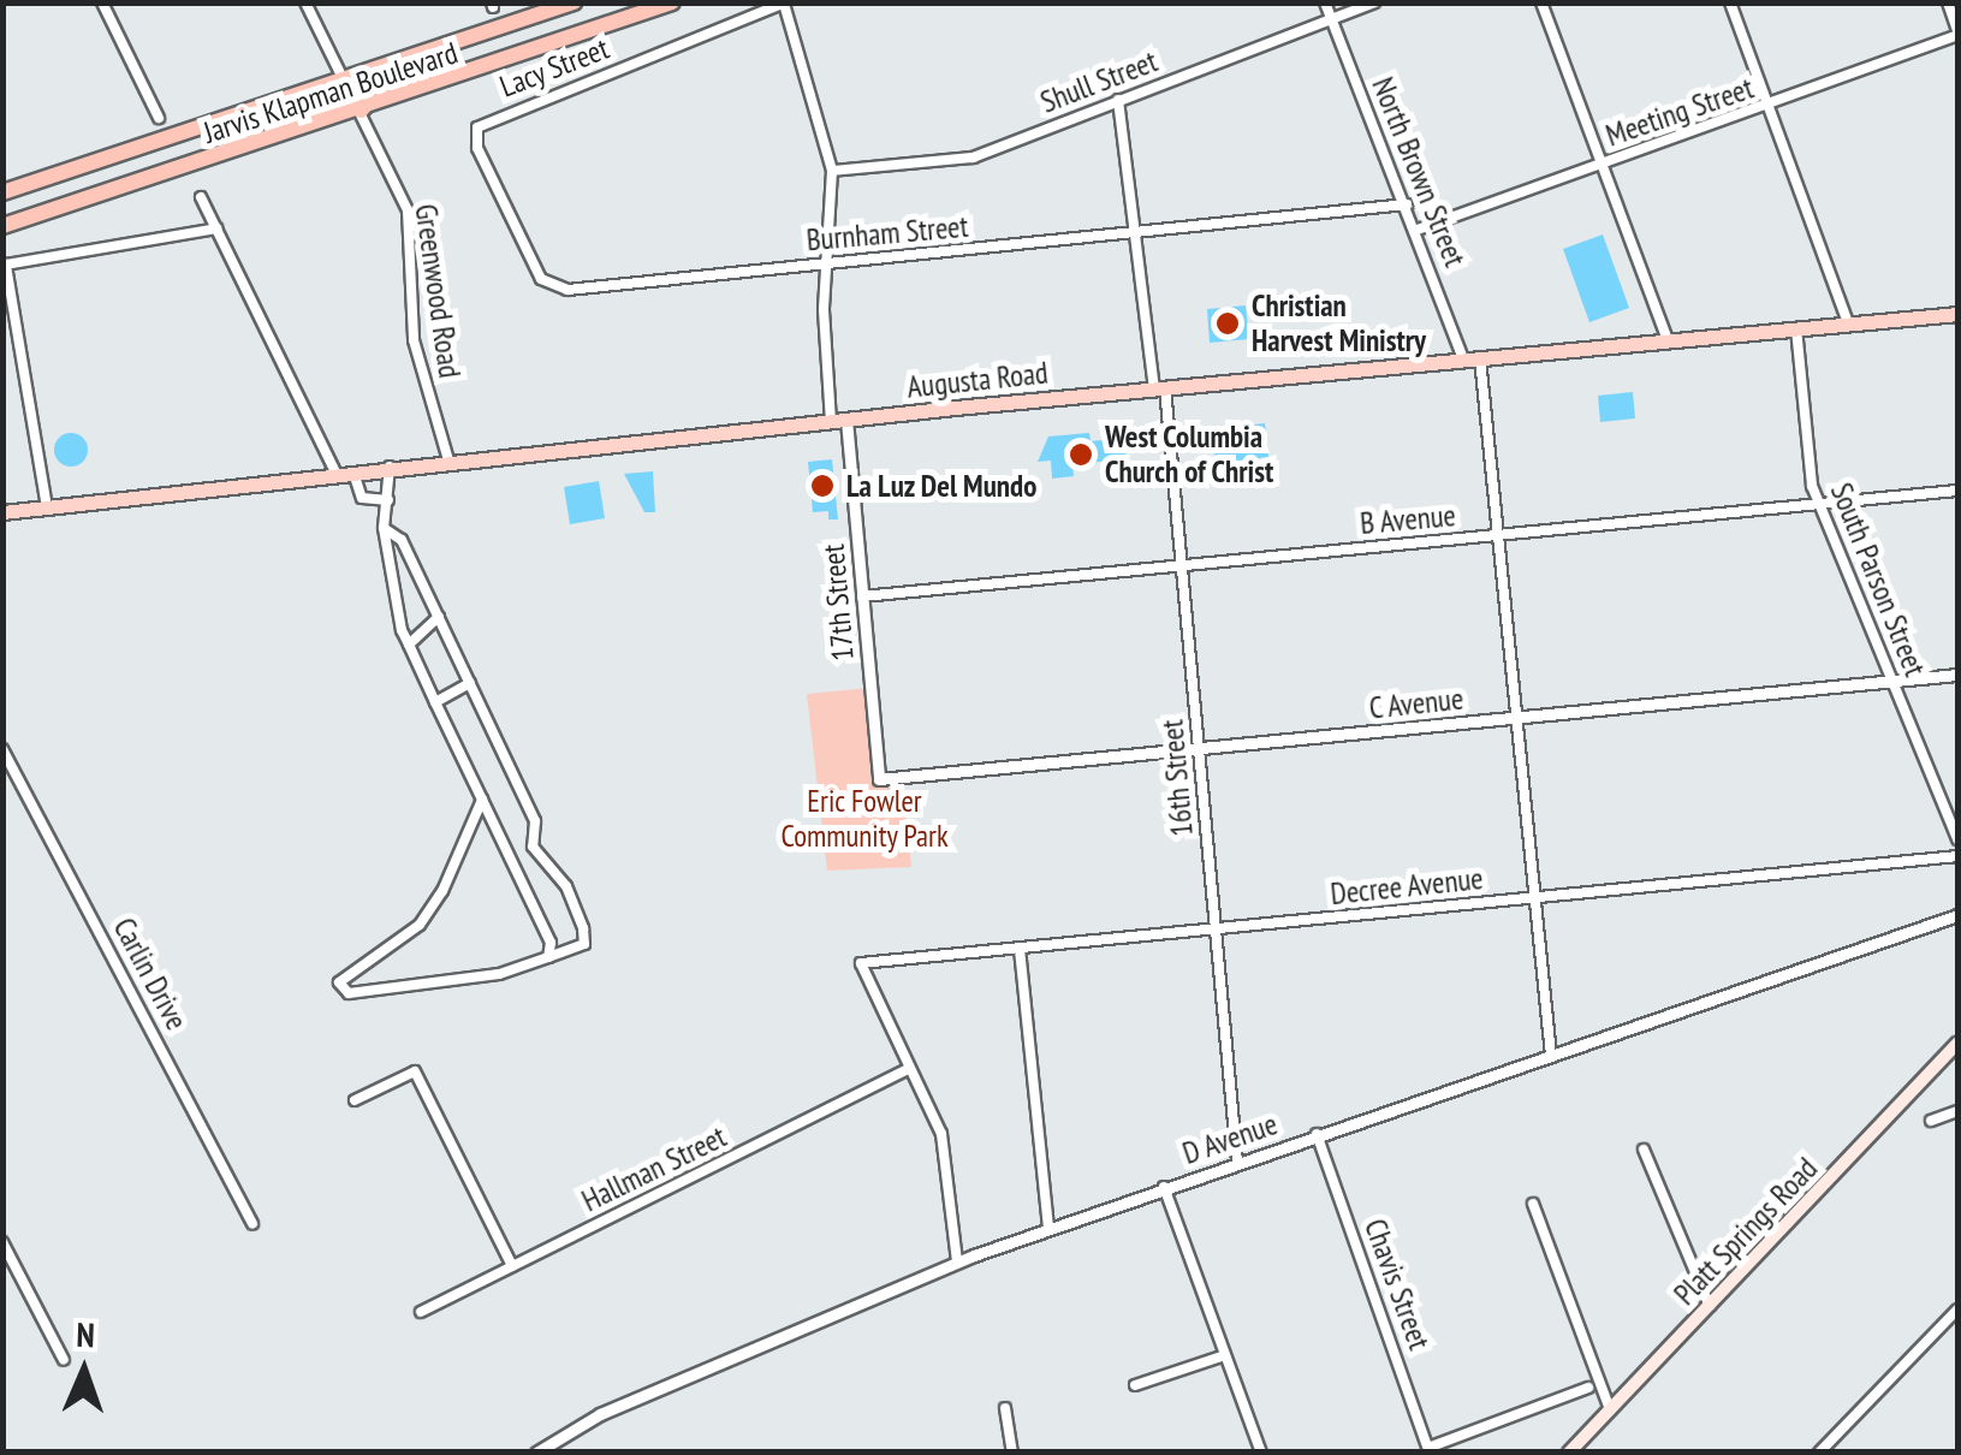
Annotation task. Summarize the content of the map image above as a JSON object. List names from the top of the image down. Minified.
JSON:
{"streets":{"highway":["Jarvis Klapman Boulevard"],"main road":["Augusta Road","Platt Springs Road"],"street":["Lacy Street","Shull Street","Meeting Street","North Brown Street","Burnham Street","Greenwood Road","B Avenue","South Parson Street","17th Street","C Avenue","16th Street","Decree Avenue","Carlin Drive","D Avenue","Hallman Street","Chavis Street"]},"crossings":[["Lacy Street","Burnham Street"],["Shull Street","North Brown Street"],["Shull Street","16th Street"],["Jarvis Klapman Boulevard","Greenwood Road"],["Meeting Street","North Brown Street"],["North Brown Street","Burnham Street"],["North Brown Street","Augusta Road"],["Burnham Street","16th Street"],["Greenwood Road","Augusta Road"],["Augusta Road","South Parson Street"],["Augusta Road","17th Street"],["Augusta Road","16th Street"],["B Avenue","South Parson Street"],["B Avenue","17th Street"],["B Avenue","16th Street"],["South Parson Street","C Avenue"],["17th Street","C Avenue"],["C Avenue","16th Street"],["16th Street","Decree Avenue"],["16th Street","D Avenue"],["Decree Avenue","Hallman Street"],["D Avenue","Chavis Street"]],"parks":["Eric Fowler Community Park"],"places":["Christian Harvest Ministry","West Columbia Church of Christ","La Luz Del Mundo"],"north":"top"}
